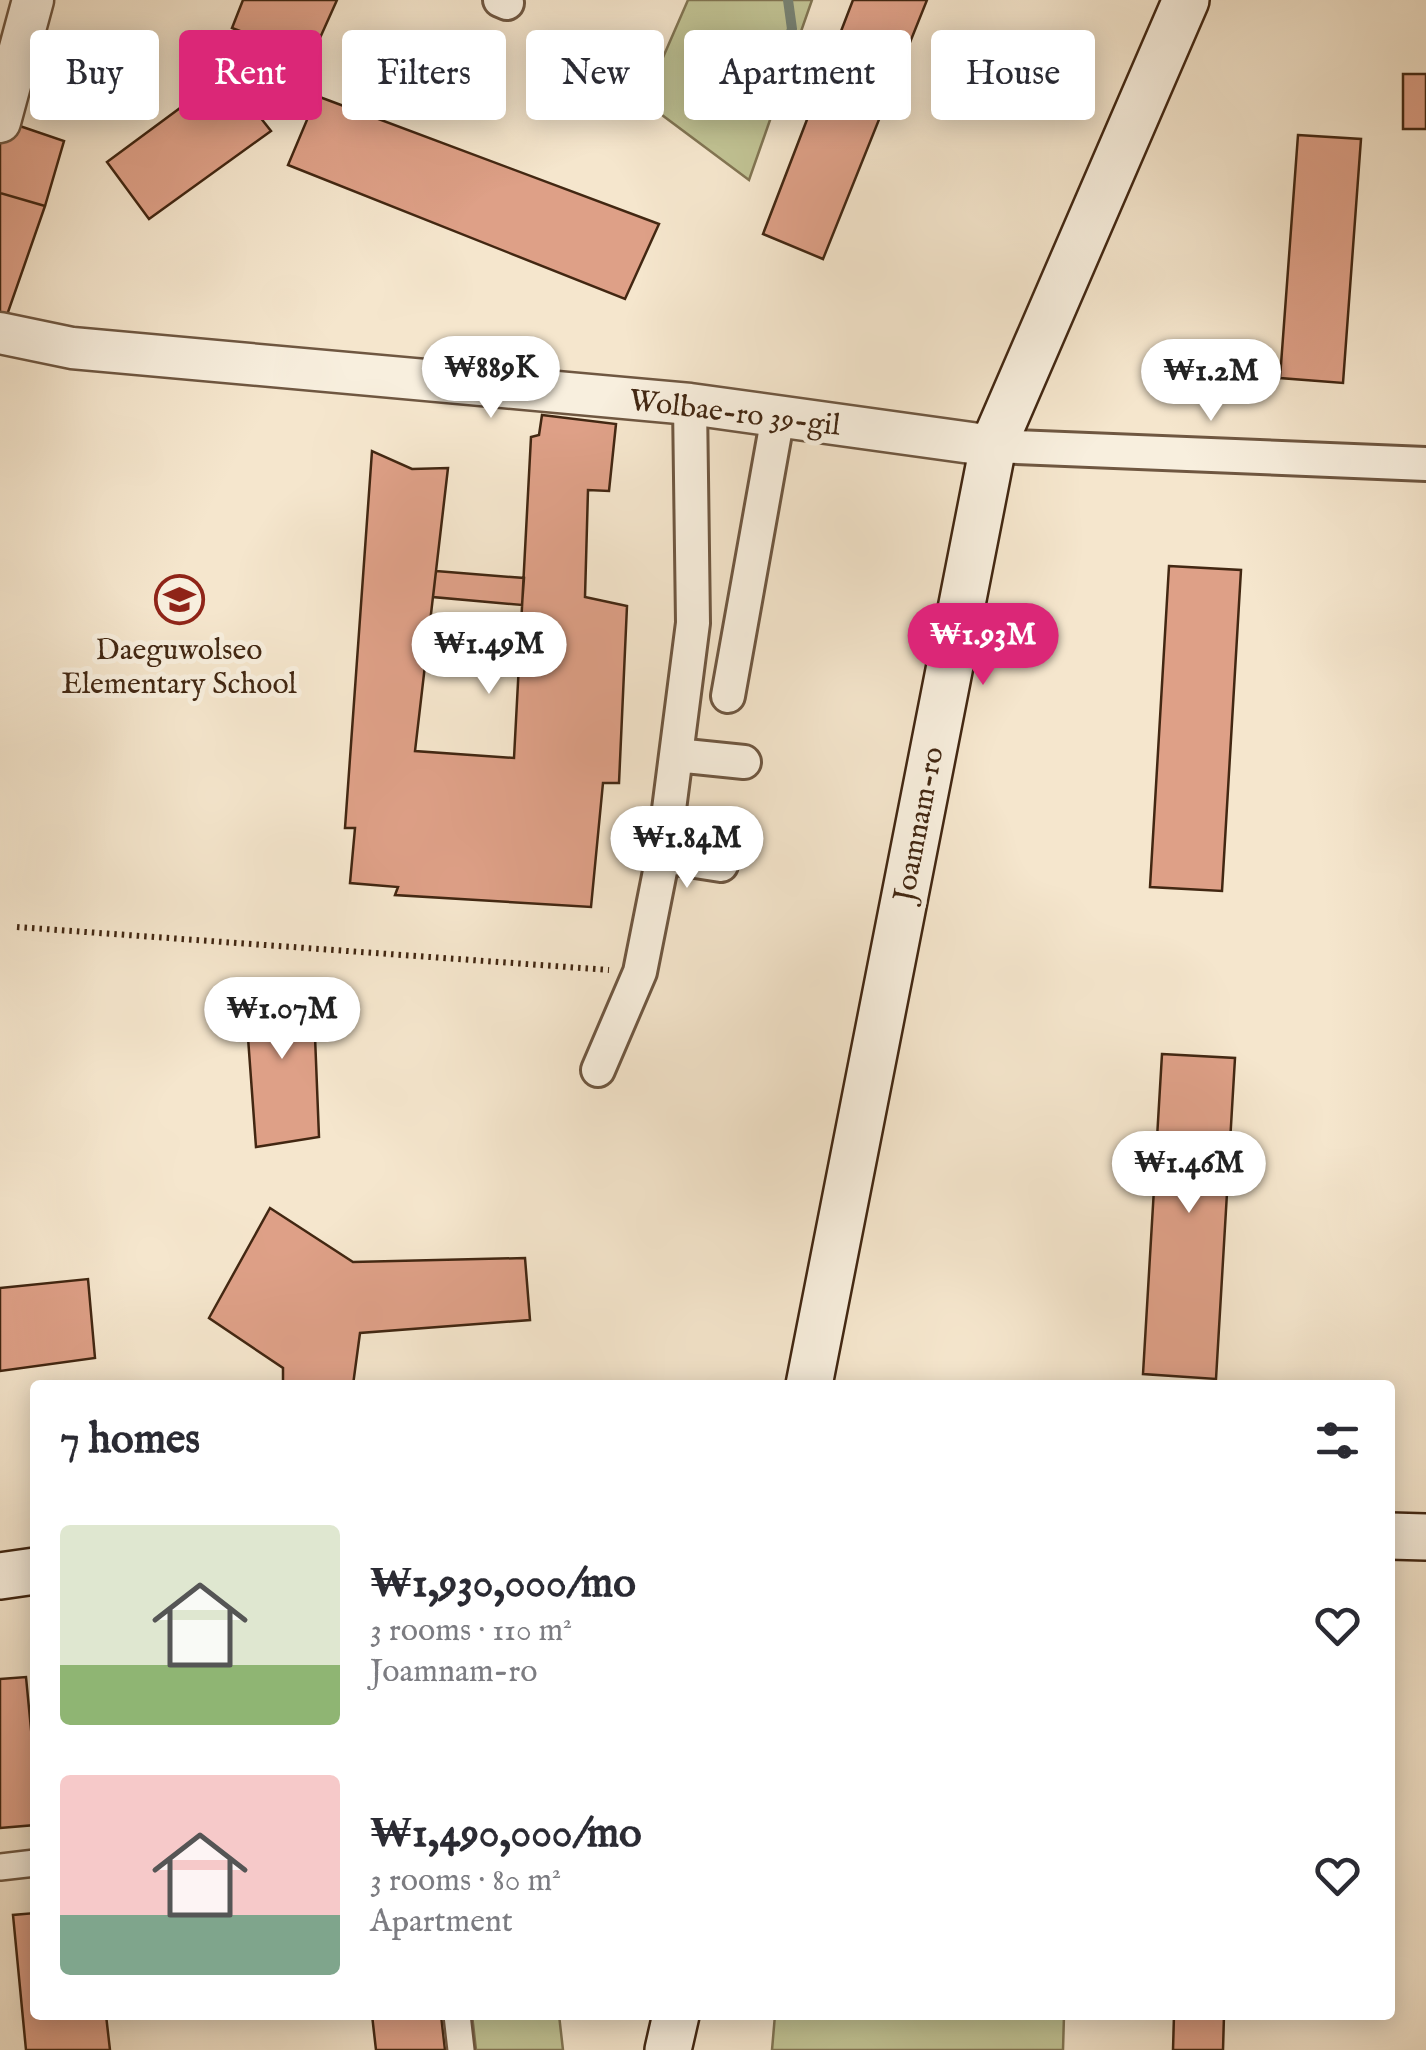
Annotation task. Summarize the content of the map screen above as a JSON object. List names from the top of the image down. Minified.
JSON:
{"streets":{"main road":["Joamnam-ro"],"street":["Wolbae-ro 39-gil"]},"crossings":[["Wolbae-ro 39-gil","Joamnam-ro"]],"places":{"school or university":["Daeguwolseo Elementary School"]},"page":{"chip":["Buy","Rent","Filters","New","Apartment","House"],"price":["₩889K","₩1.2M","₩1.93M","₩1.49M","₩1.84M","₩1.07M","₩1.46M"],"heading":"7 homes","list":[{"name":"₩1,930,000/mo","note":"3 rooms · 110 m² · Joamnam-ro"},{"name":"₩1,490,000/mo","note":"3 rooms · 80 m² · Apartment"}]}}
